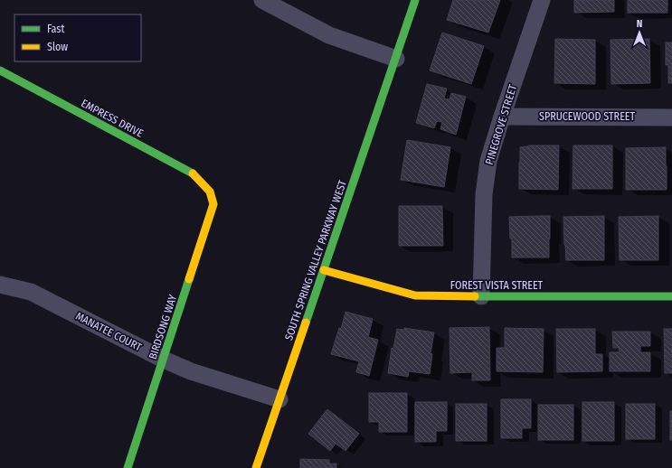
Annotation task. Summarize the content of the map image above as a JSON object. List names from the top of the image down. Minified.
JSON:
{"streets":{"street":["SPRUCEWOOD STREET","EMPRESS DRIVE","PINEGROVE STREET","SOUTH SPRING VALLEY PARKWAY WEST","FOREST VISTA STREET","BIRDSONG WAY","MANATEE COURT"]},"crossings":[["SPRUCEWOOD STREET","PINEGROVE STREET"],["EMPRESS DRIVE","BIRDSONG WAY"],["PINEGROVE STREET","FOREST VISTA STREET"],["SOUTH SPRING VALLEY PARKWAY WEST","FOREST VISTA STREET"],["SOUTH SPRING VALLEY PARKWAY WEST","MANATEE COURT"],["BIRDSONG WAY","MANATEE COURT"]],"legend":["Fast","Slow"],"north":"top"}
